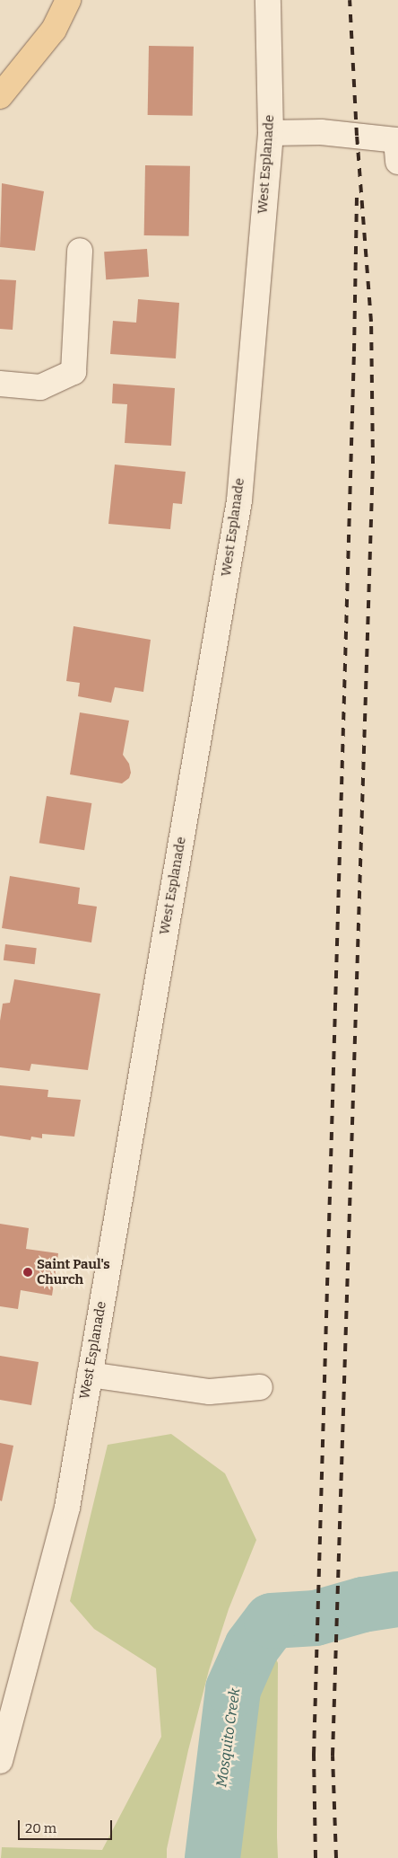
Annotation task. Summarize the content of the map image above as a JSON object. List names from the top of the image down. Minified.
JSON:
{"streets":{"street":["West Esplanade"]},"water":["Mosquito Creek"],"places":["Saint Paul's Church"],"scale_bar":"20 m"}
